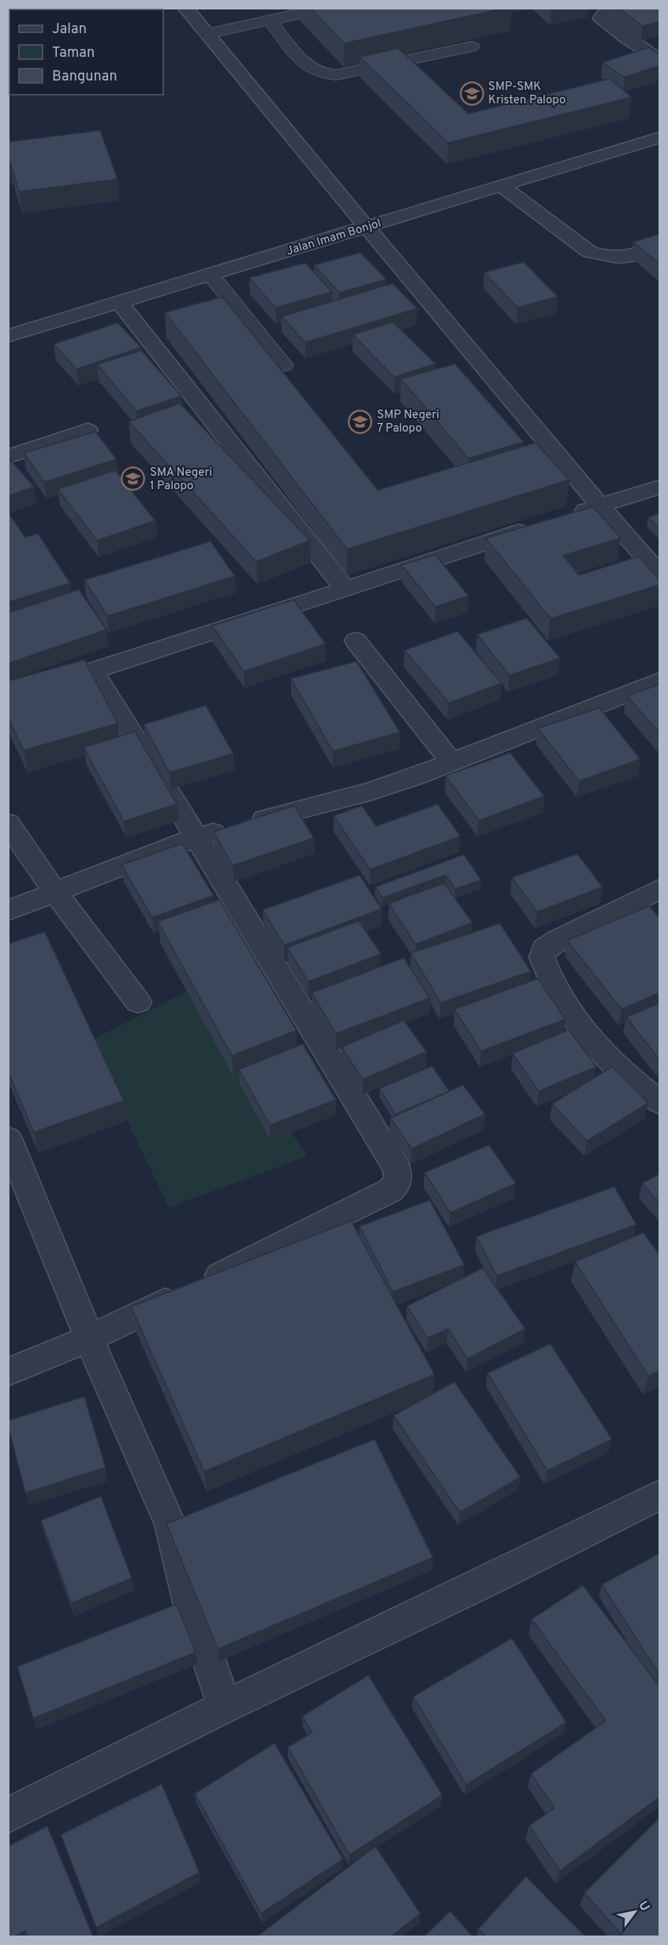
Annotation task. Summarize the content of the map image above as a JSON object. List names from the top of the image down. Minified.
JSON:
{"streets":{"street":["Jalan Imam Bonjol"]},"places":{"school or university":["SMP-SMK Kristen Palopo","SMP Negeri 7 Palopo","SMA Negeri 1 Palopo"]},"legend":["Jalan","Taman","Bangunan"],"north":"top right"}
